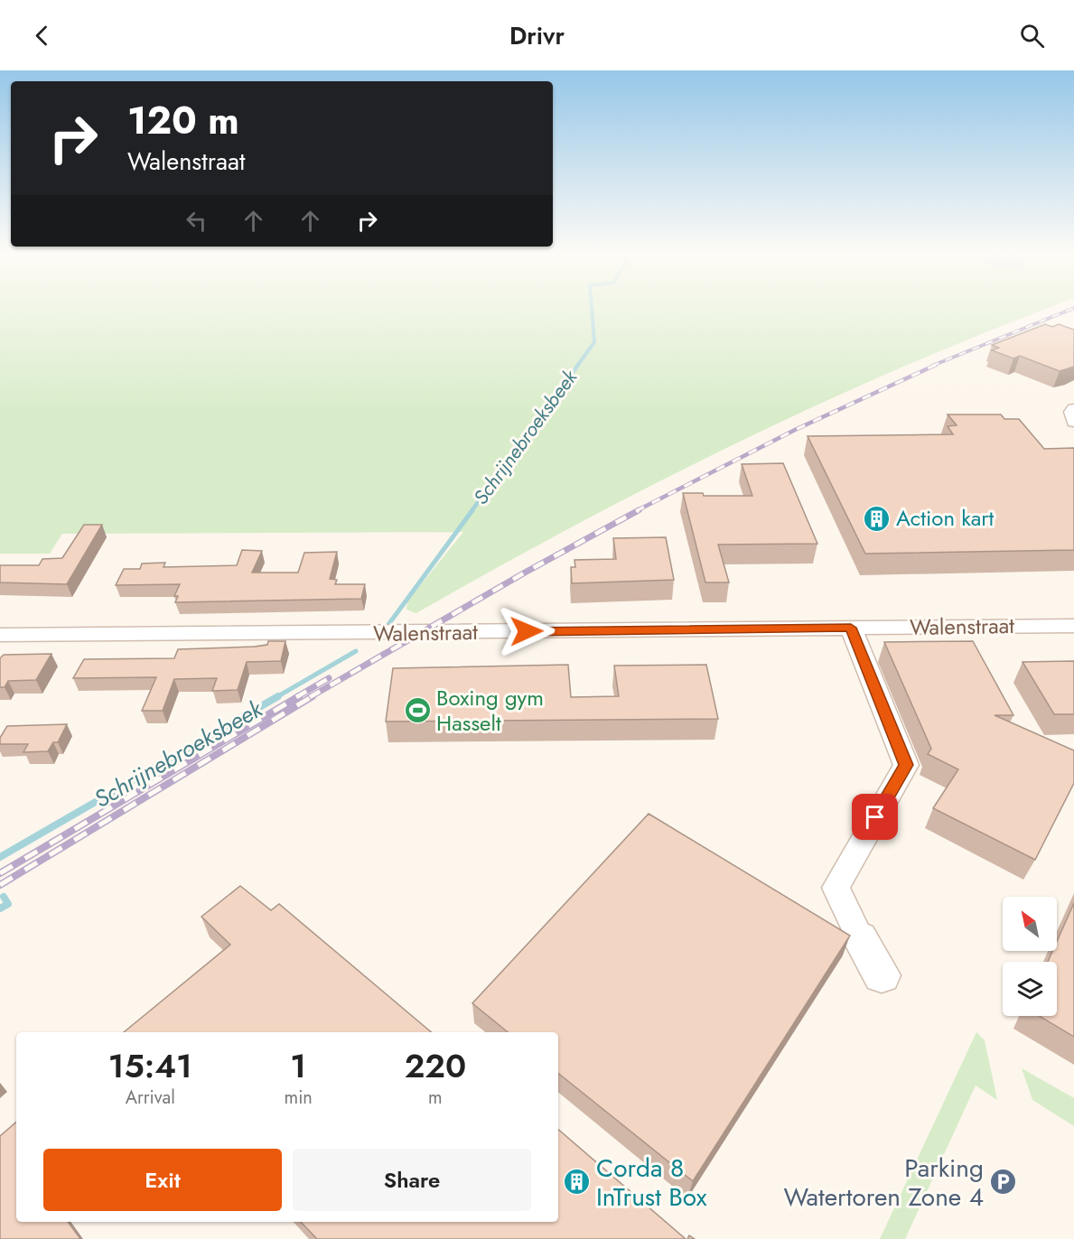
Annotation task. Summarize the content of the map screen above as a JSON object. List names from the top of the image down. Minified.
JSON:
{"streets":{"street":["Walenstraat"]},"water":["Schrijnebroeksbeek"],"places":{"building":["Action kart","Corda 8 InTrust Box"],"sports":["Boxing gym Hasselt"],"parking":["Parking Watertoren Zone 4"]},"north":"top left","page":{"header":"Drivr","turn":["120 m","Walenstraat"],"eta":["15:41","Arrival","1","min","220","m"],"buttons":["Exit","Share"]}}
